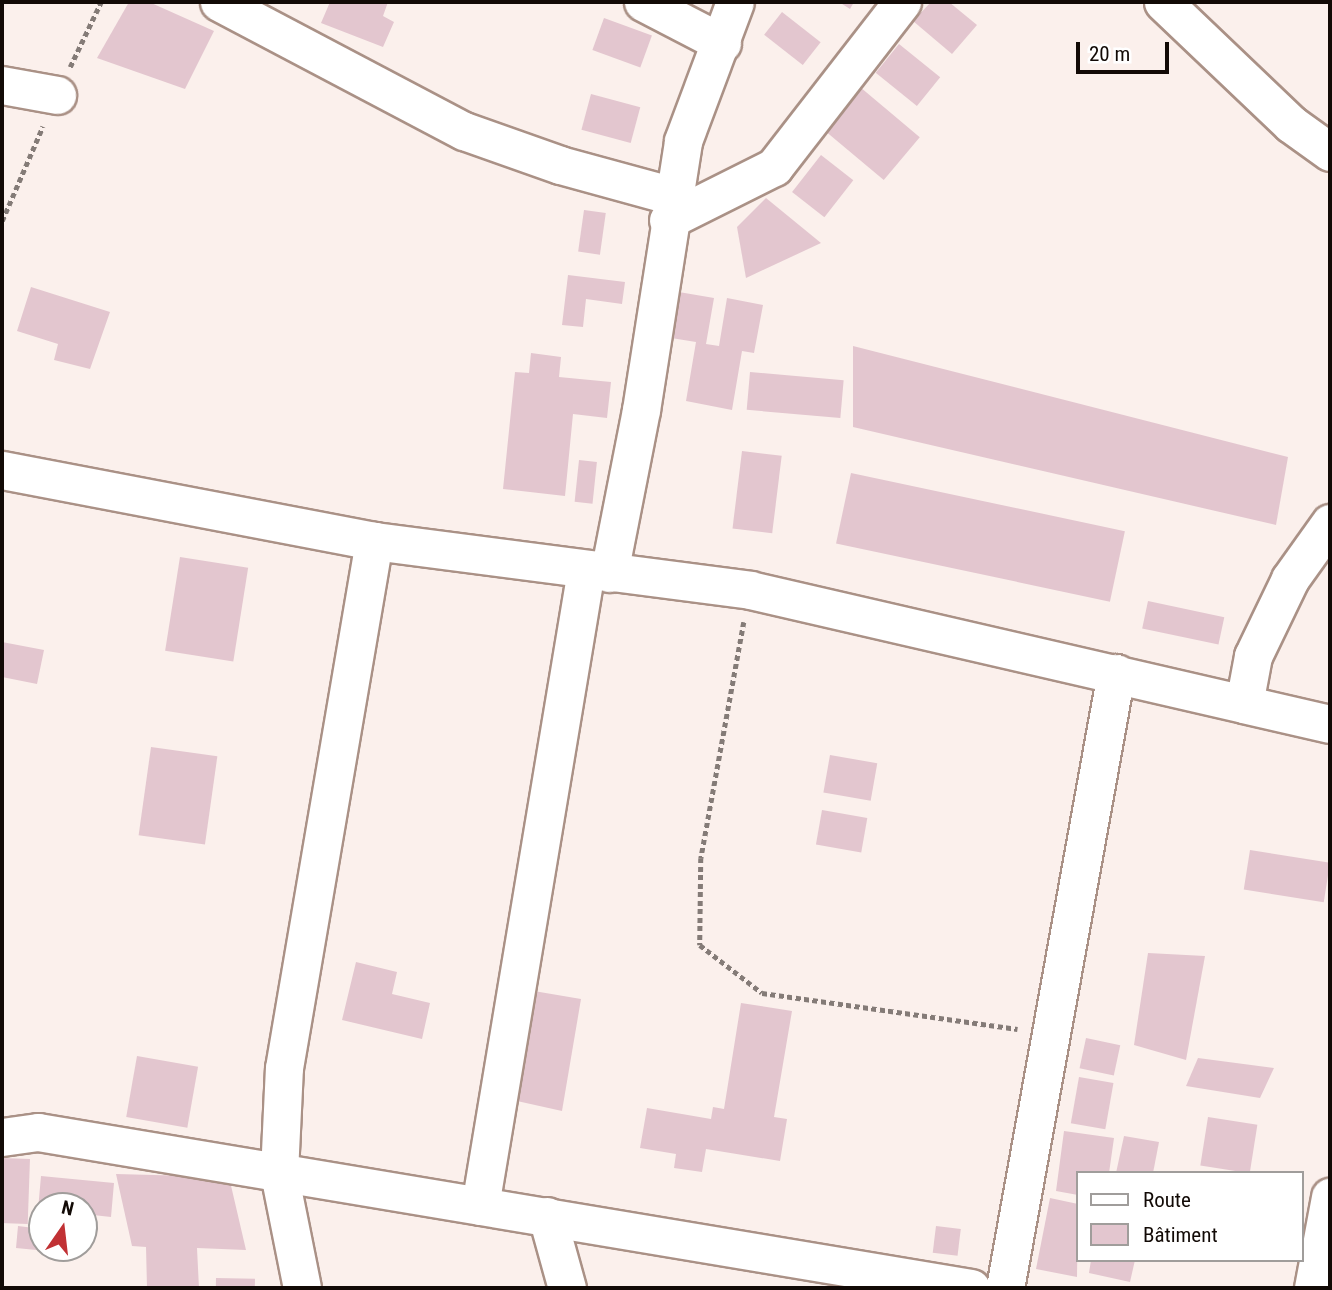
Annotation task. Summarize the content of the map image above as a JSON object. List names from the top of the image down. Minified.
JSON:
{"legend":["Route","Bâtiment"],"scale_bar":"20 m","north":"top"}
